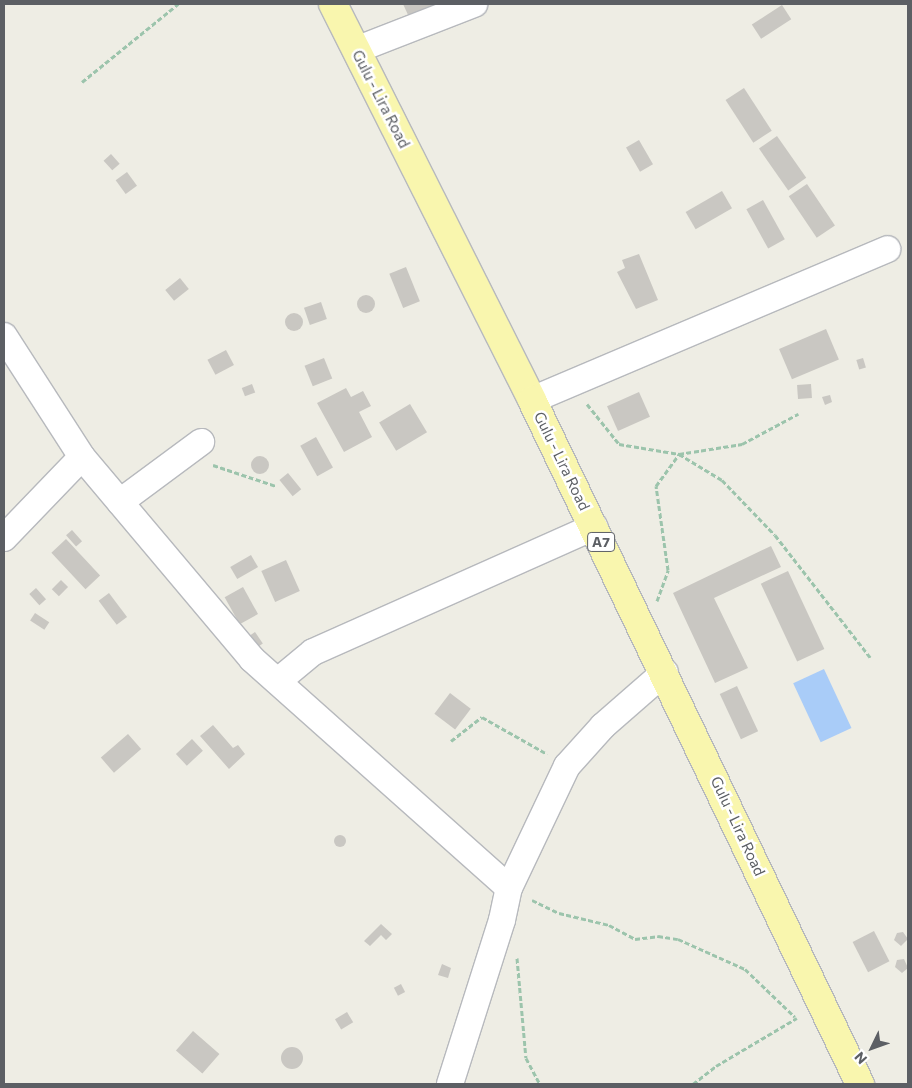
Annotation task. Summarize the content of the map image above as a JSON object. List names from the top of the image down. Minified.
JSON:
{"streets":{"main road":["Gulu - Lira Road","A7"]},"north":"bottom left"}
